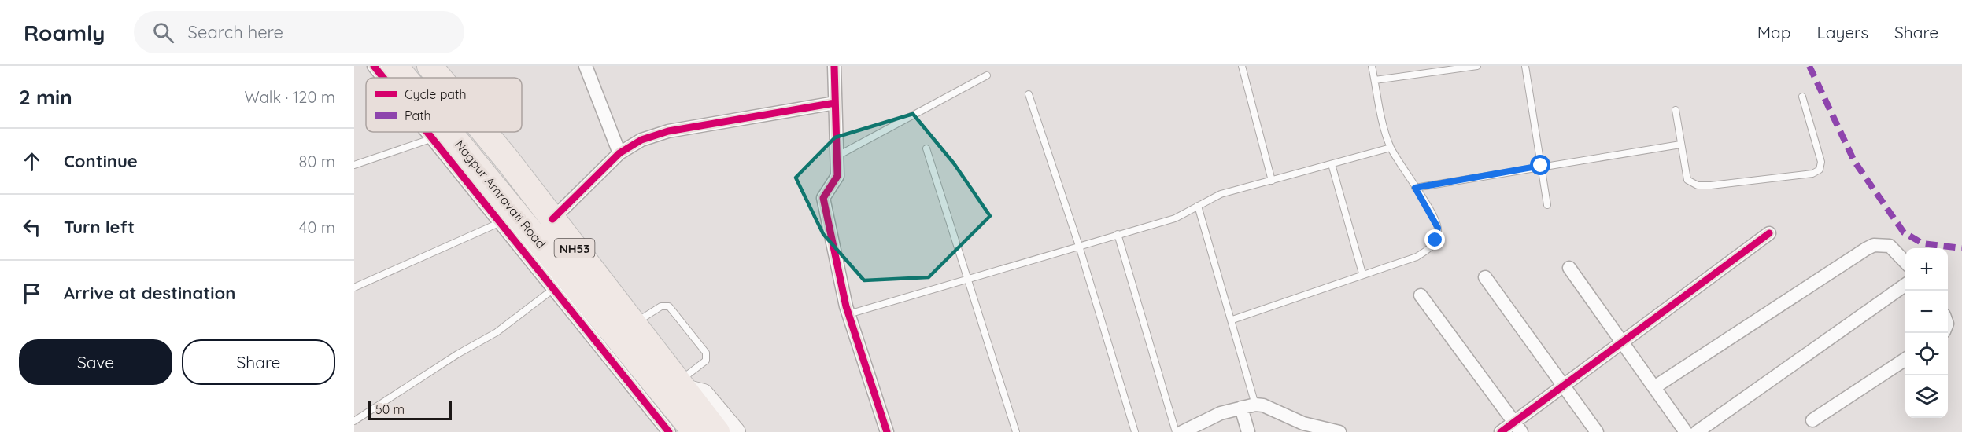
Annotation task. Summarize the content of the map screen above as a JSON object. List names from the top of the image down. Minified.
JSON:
{"streets":{"highway":["Nagpur Amravati Road","NH53"]},"legend":["Cycle path","Path"],"scale_bar":"50 m","page":{"header":"Roamly","search":"Search here","nav":["Map","Layers","Share"],"heading":["2 min","Walk · 120 m"],"list":[["Continue","80 m"],["Turn left","40 m"],"Arrive at destination"],"map_buttons":["+","−"],"buttons":["Save","Share"],"scale":"50 m"}}
